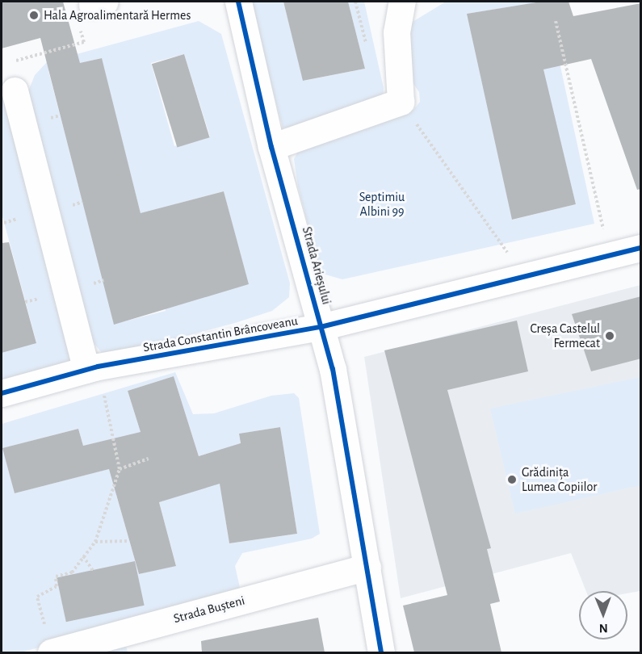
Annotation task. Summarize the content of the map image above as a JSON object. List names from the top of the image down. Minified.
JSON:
{"streets":{"street":["Strada Arieșului","Strada Constantin Brâncoveanu","Strada Bușteni"]},"crossings":[["Strada Arieșului","Strada Constantin Brâncoveanu"],["Strada Arieșului","Strada Bușteni"]],"parks":["Septimiu Albini 99"],"places":["Hala Agroalimentară Hermes","Creșa Castelul Fermecat","Grădinița Lumea Copiilor"],"north":"bottom"}
